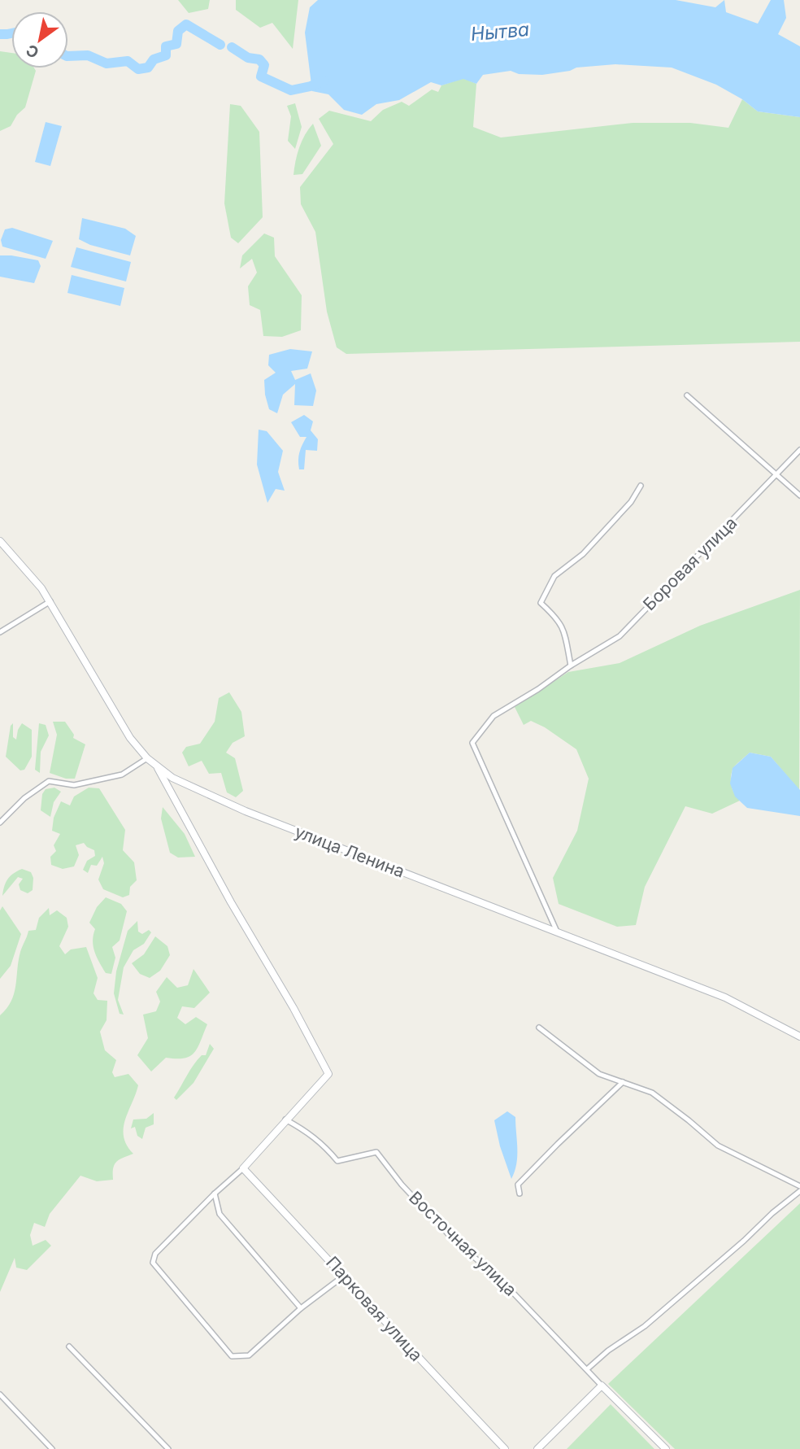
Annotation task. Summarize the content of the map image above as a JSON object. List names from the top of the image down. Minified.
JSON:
{"streets":{"street":["Боровая улица","улица Ленина","Восточная улица","Парковая улица"]},"crossings":[["Боровая улица","улица Ленина"]],"water":["Нытва"],"north":"bottom left"}
